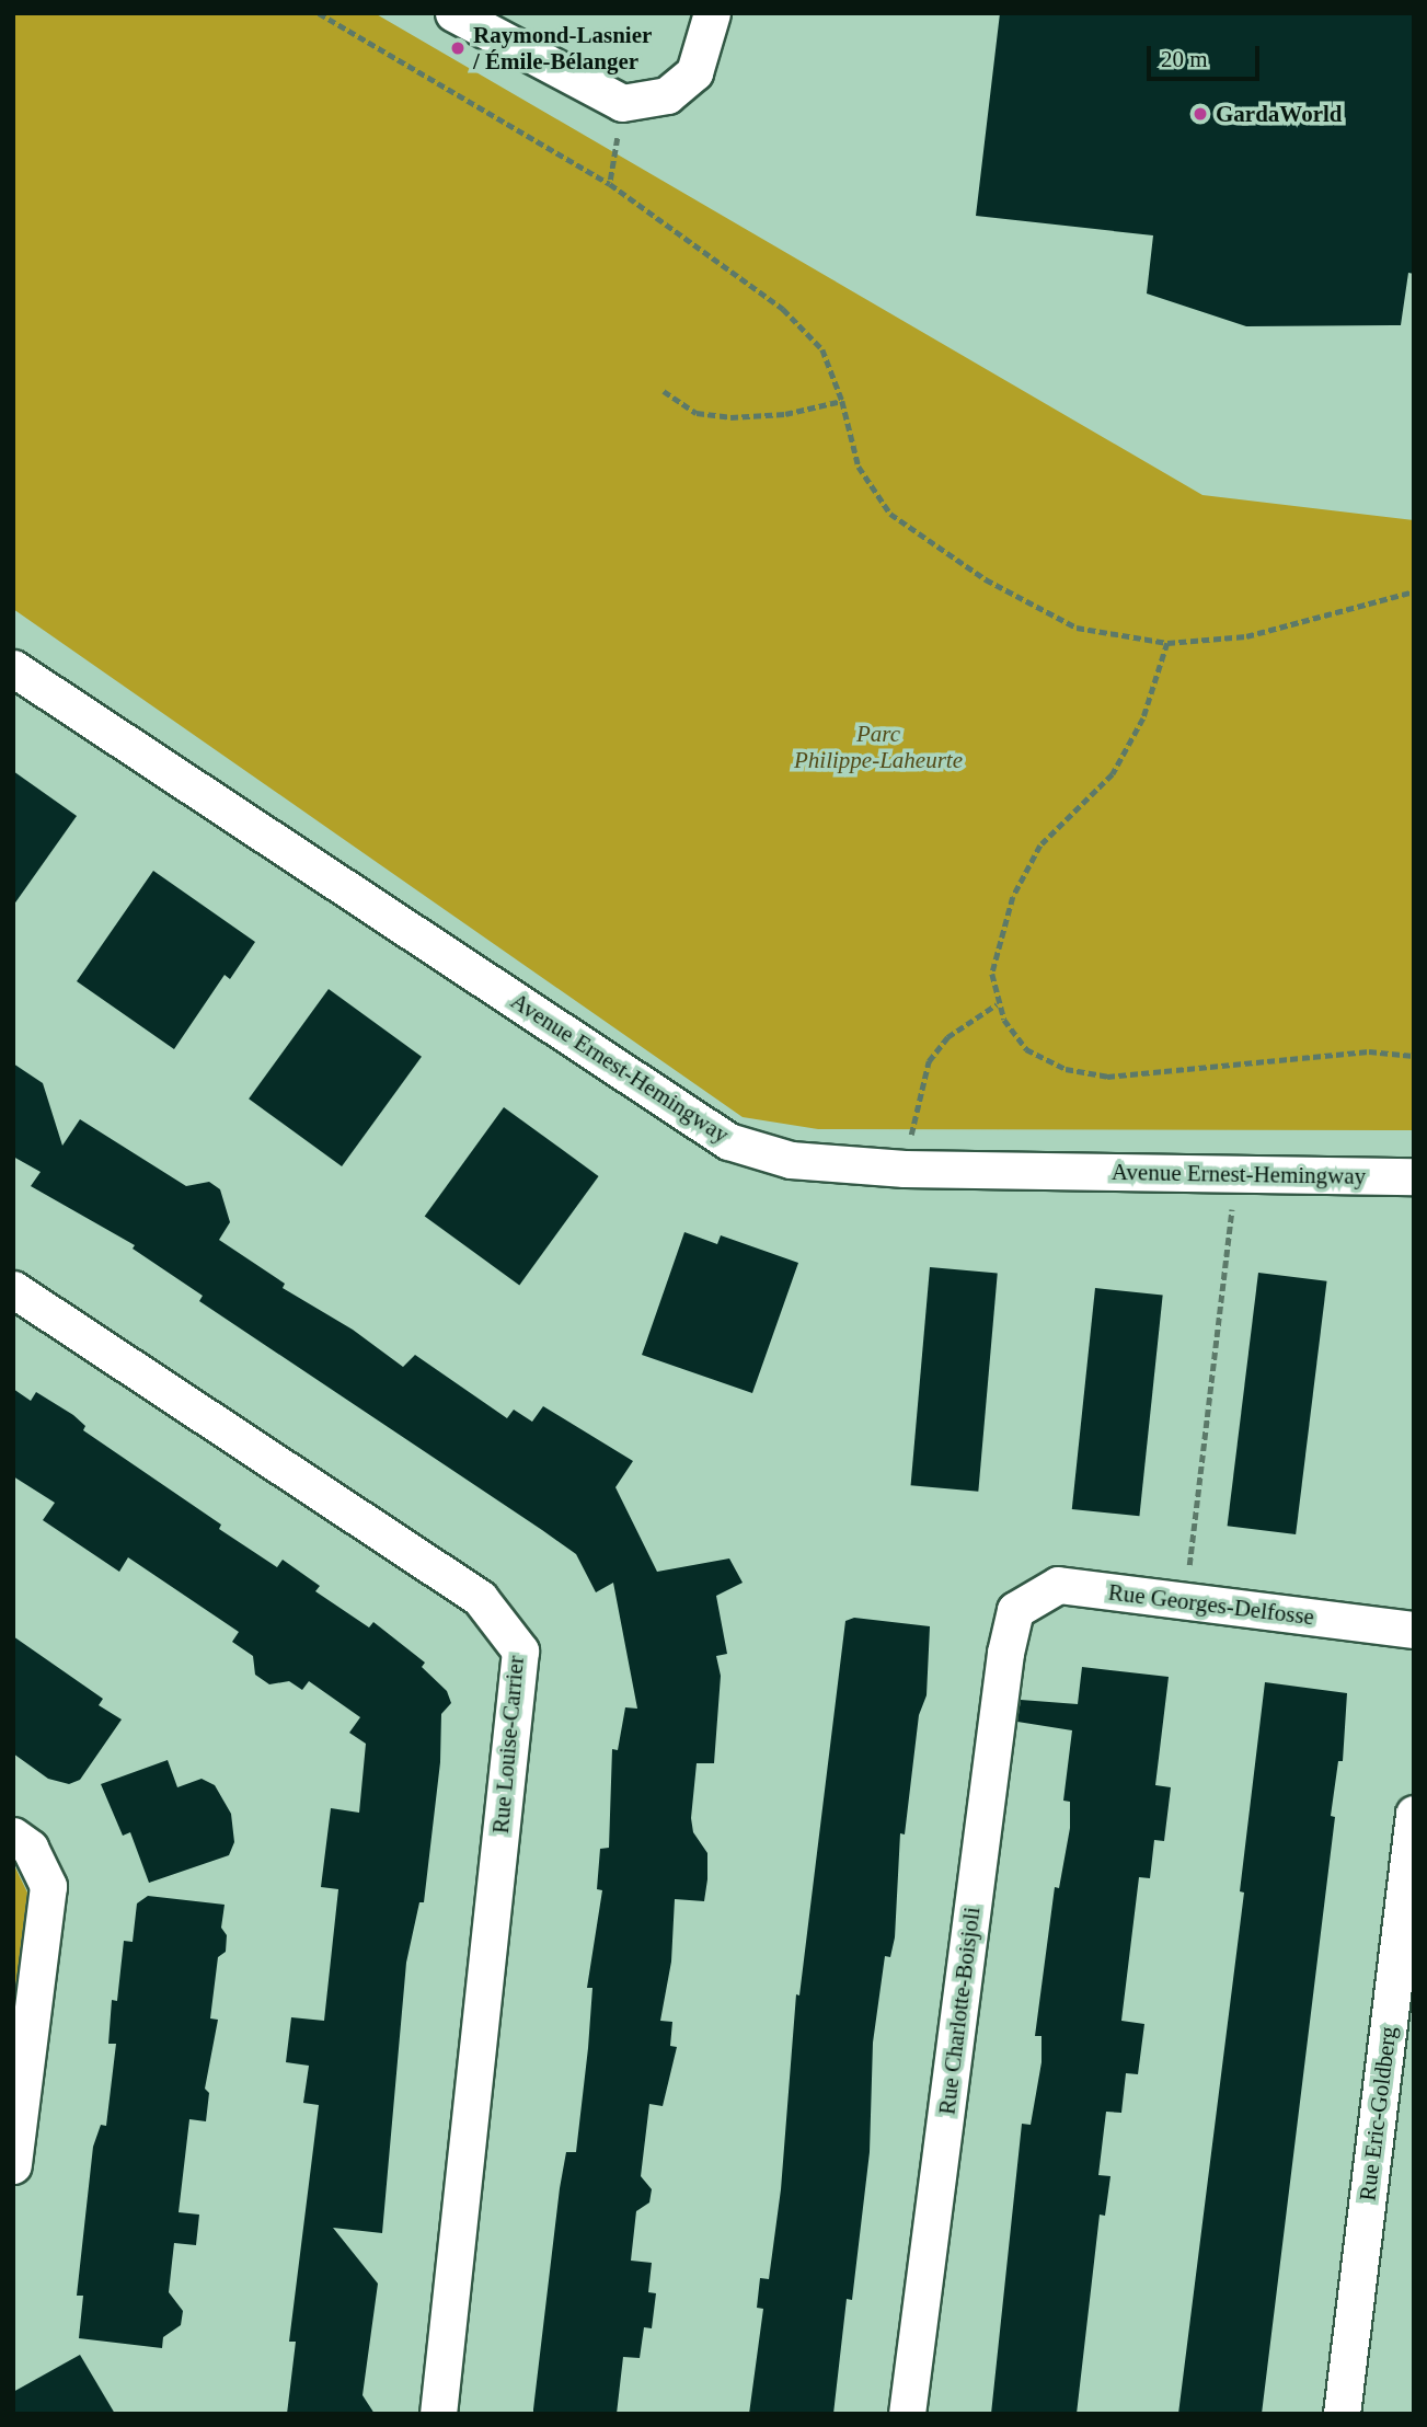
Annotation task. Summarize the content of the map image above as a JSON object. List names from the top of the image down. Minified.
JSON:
{"streets":{"street":["Avenue Ernest-Hemingway","Rue Georges-Delfosse","Rue Louise-Carrier","Rue Charlotte-Boisjoli","Rue Eric-Goldberg"]},"crossings":[["Rue Georges-Delfosse","Rue Charlotte-Boisjoli"]],"parks":["Parc Philippe-Laheurte"],"places":["Raymond-Lasnier / Émile-Bélanger","GardaWorld"],"scale_bar":"20 m"}
